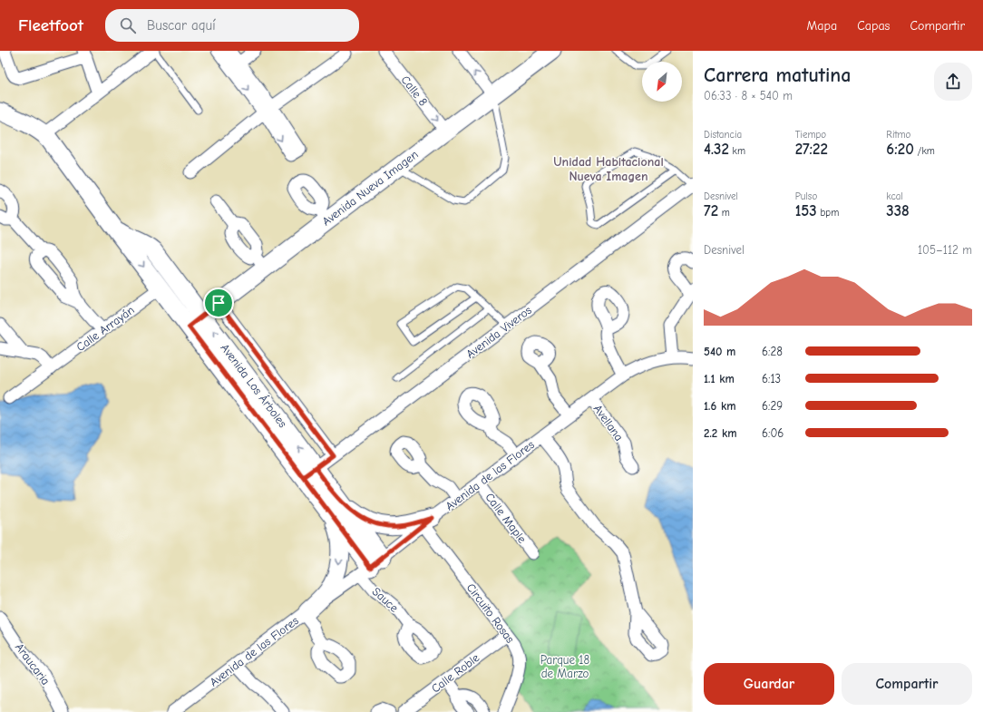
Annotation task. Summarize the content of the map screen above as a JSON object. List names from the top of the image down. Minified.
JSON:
{"streets":{"street":["Calle 8","Avenida Nueva Imagen","Calle Arrayán","Avenida Viveros","Avenida Los Árboles","Avellana","Avenida de las Flores","Calle Maple","Sauce","Circuito Rosas","Araucaria","Calle Roble"]},"crossings":[["Calle 8","Avenida Nueva Imagen"],["Avenida Nueva Imagen","Avenida Los Árboles"],["Calle Arrayán","Avenida Los Árboles"],["Avenida Viveros","Avenida Los Árboles"],["Avenida Los Árboles","Avenida de las Flores"],["Avenida Los Árboles","Sauce"],["Avellana","Avenida de las Flores"],["Avenida de las Flores","Calle Maple"],["Avenida de las Flores","Sauce"],["Avenida de las Flores","Circuito Rosas"],["Circuito Rosas","Calle Roble"]],"districts":["Unidad Habitacional Nueva Imagen"],"parks":["Parque 18 de Marzo"],"north":"bottom left","page":{"header":"Fleetfoot","search":"Buscar aquí","nav":["Mapa","Capas","Compartir"],"heading":["Carrera matutina","06:33 · 8 × 540 m"],"stats":[["Distancia","4.32 km"],["Tiempo","27:22"],["Ritmo","6:20 /km"],["Desnivel","72 m"],["Pulso","153 bpm"],["kcal","338"]],"chart":["Desnivel","105–112 m"],"list":[{"name":"540 m","note":"6:28"},{"name":"1.1 km","note":"6:13"},{"name":"1.6 km","note":"6:29"},{"name":"2.2 km","note":"6:06"}],"buttons":["Guardar","Compartir"]}}
